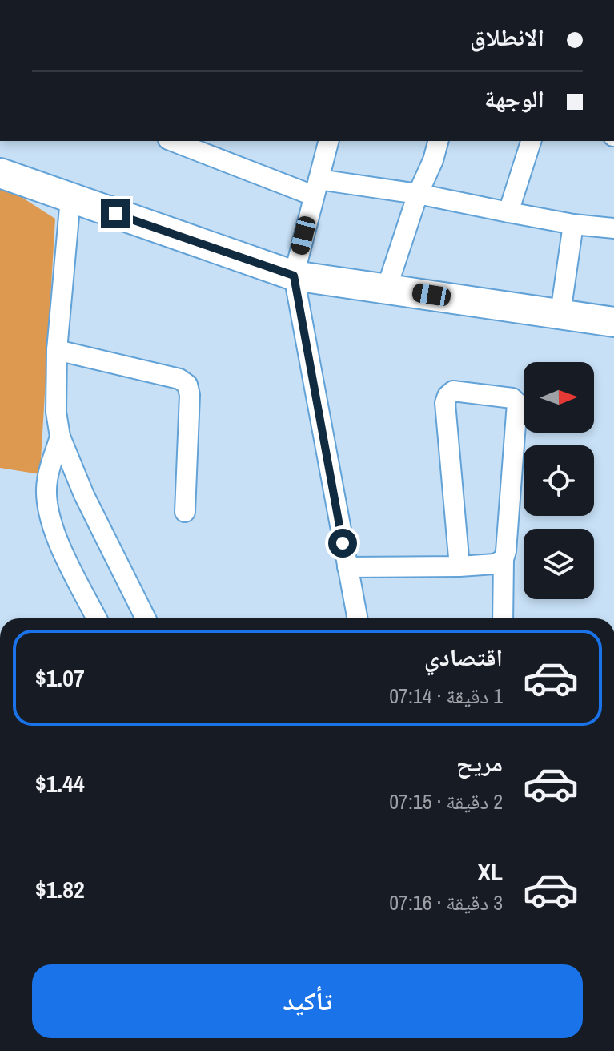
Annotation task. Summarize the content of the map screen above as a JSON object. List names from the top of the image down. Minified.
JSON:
{"north":"right","page":{"banner":["الانطلاق","الوجهة"],"list":[{"name":"اقتصادي","note":"1 دقيقة · 07:14","value":"$1.07"},{"name":"مريح","note":"2 دقيقة · 07:15","value":"$1.44"},{"name":"XL","note":"3 دقيقة · 07:16","value":"$1.82"}],"buttons":"تأكيد"}}
